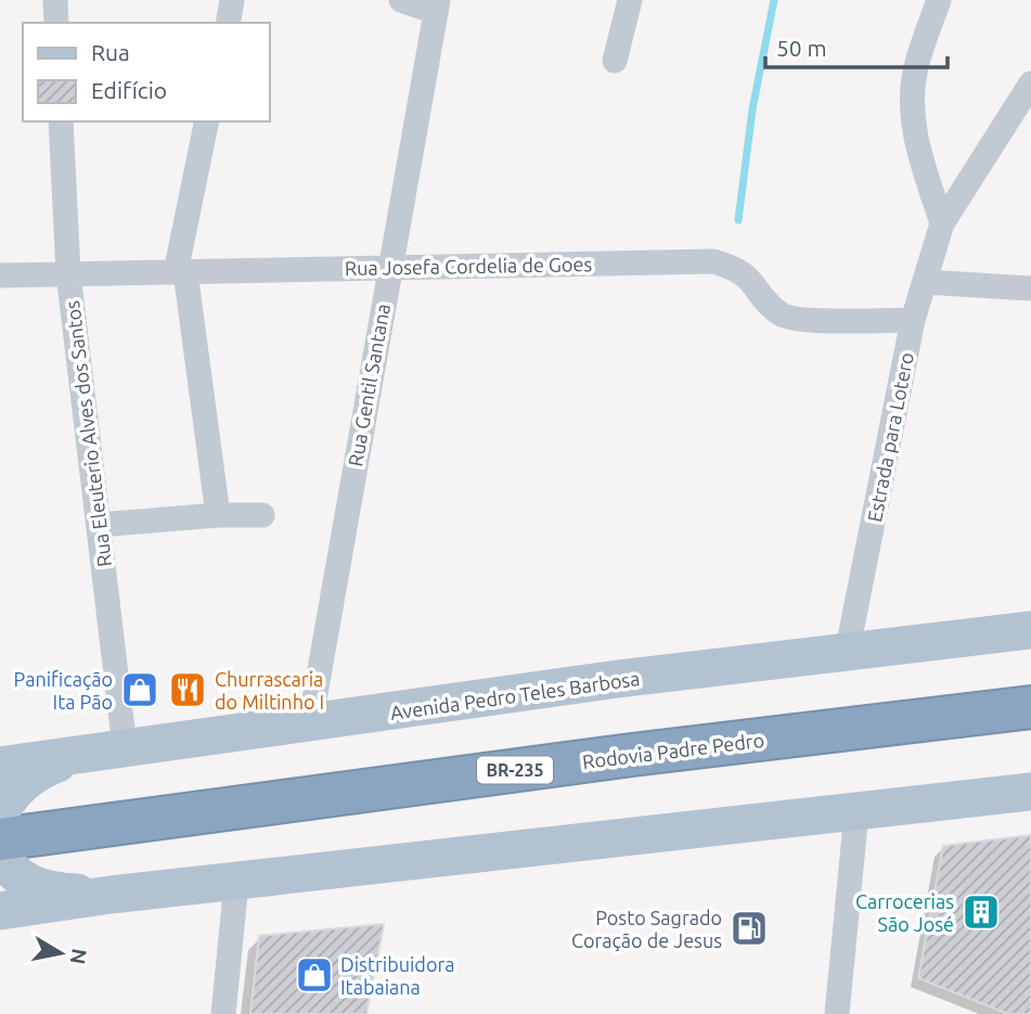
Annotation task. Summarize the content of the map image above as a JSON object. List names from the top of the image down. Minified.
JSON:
{"streets":{"highway":["Rodovia Padre Pedro","BR-235"],"main road":["Avenida Pedro Teles Barbosa"],"street":["Rua Josefa Cordelia de Goes","Rua Gentil Santana","Rua Eleuterio Alves dos Santos","Estrada para Lotero"]},"crossings":[["Rua Josefa Cordelia de Goes","Rua Gentil Santana"],["Rua Josefa Cordelia de Goes","Rua Eleuterio Alves dos Santos"],["Rua Josefa Cordelia de Goes","Estrada para Lotero"],["Rua Gentil Santana","Avenida Pedro Teles Barbosa"],["Rua Eleuterio Alves dos Santos","Avenida Pedro Teles Barbosa"],["Estrada para Lotero","Avenida Pedro Teles Barbosa"]],"places":{"shop":["Panificação Ita Pão","Distribuidora Itabaiana"],"restaurant":["Churrascaria do Miltinho I"],"building":["Carrocerias São José"],"fuel station":["Posto Sagrado Coração de Jesus"]},"legend":["Rua","Edifício"],"scale_bar":"50 m","north":"right"}
